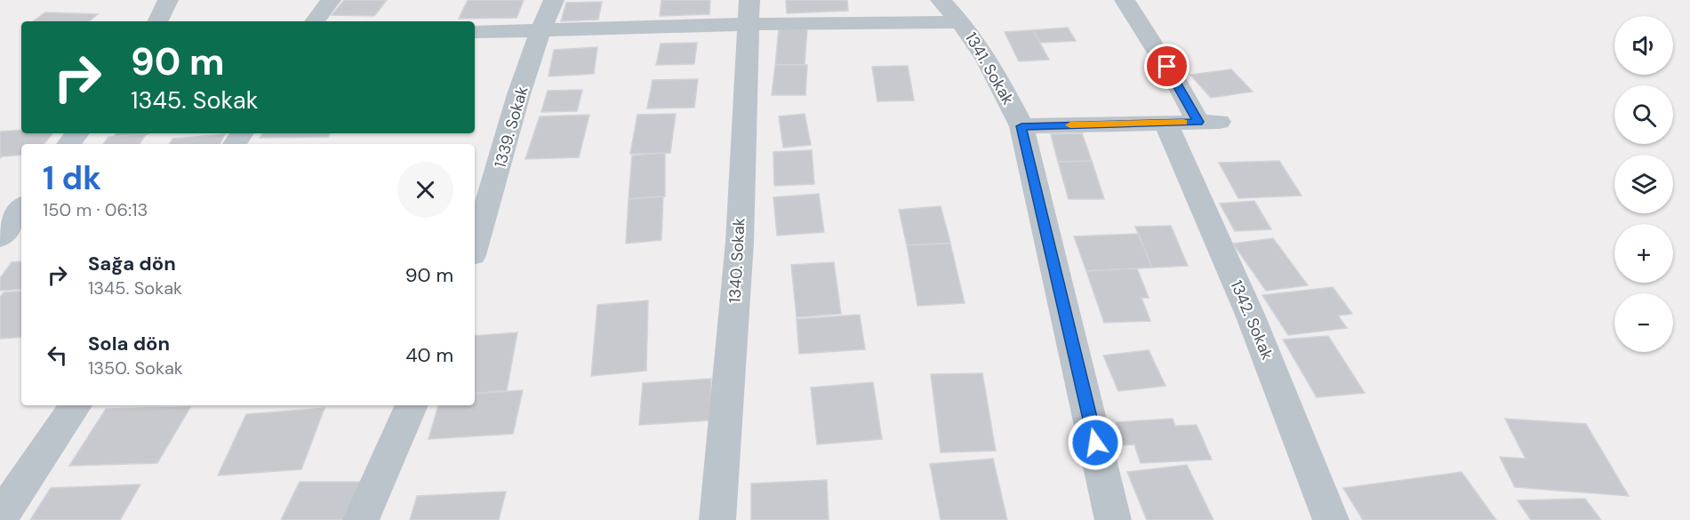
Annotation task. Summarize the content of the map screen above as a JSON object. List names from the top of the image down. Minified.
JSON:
{"streets":{"street":["1341. Sokak","1339. Sokak","1340. Sokak","1342. Sokak"]},"page":{"map_buttons":["+","−"],"turn":["90 m","1345. Sokak"],"heading":["1 dk","150 m · 06:13"],"list":[{"name":"Sağa dön","note":"1345. Sokak","value":"90 m"},{"name":"Sola dön","note":"1350. Sokak","value":"40 m"}]}}
